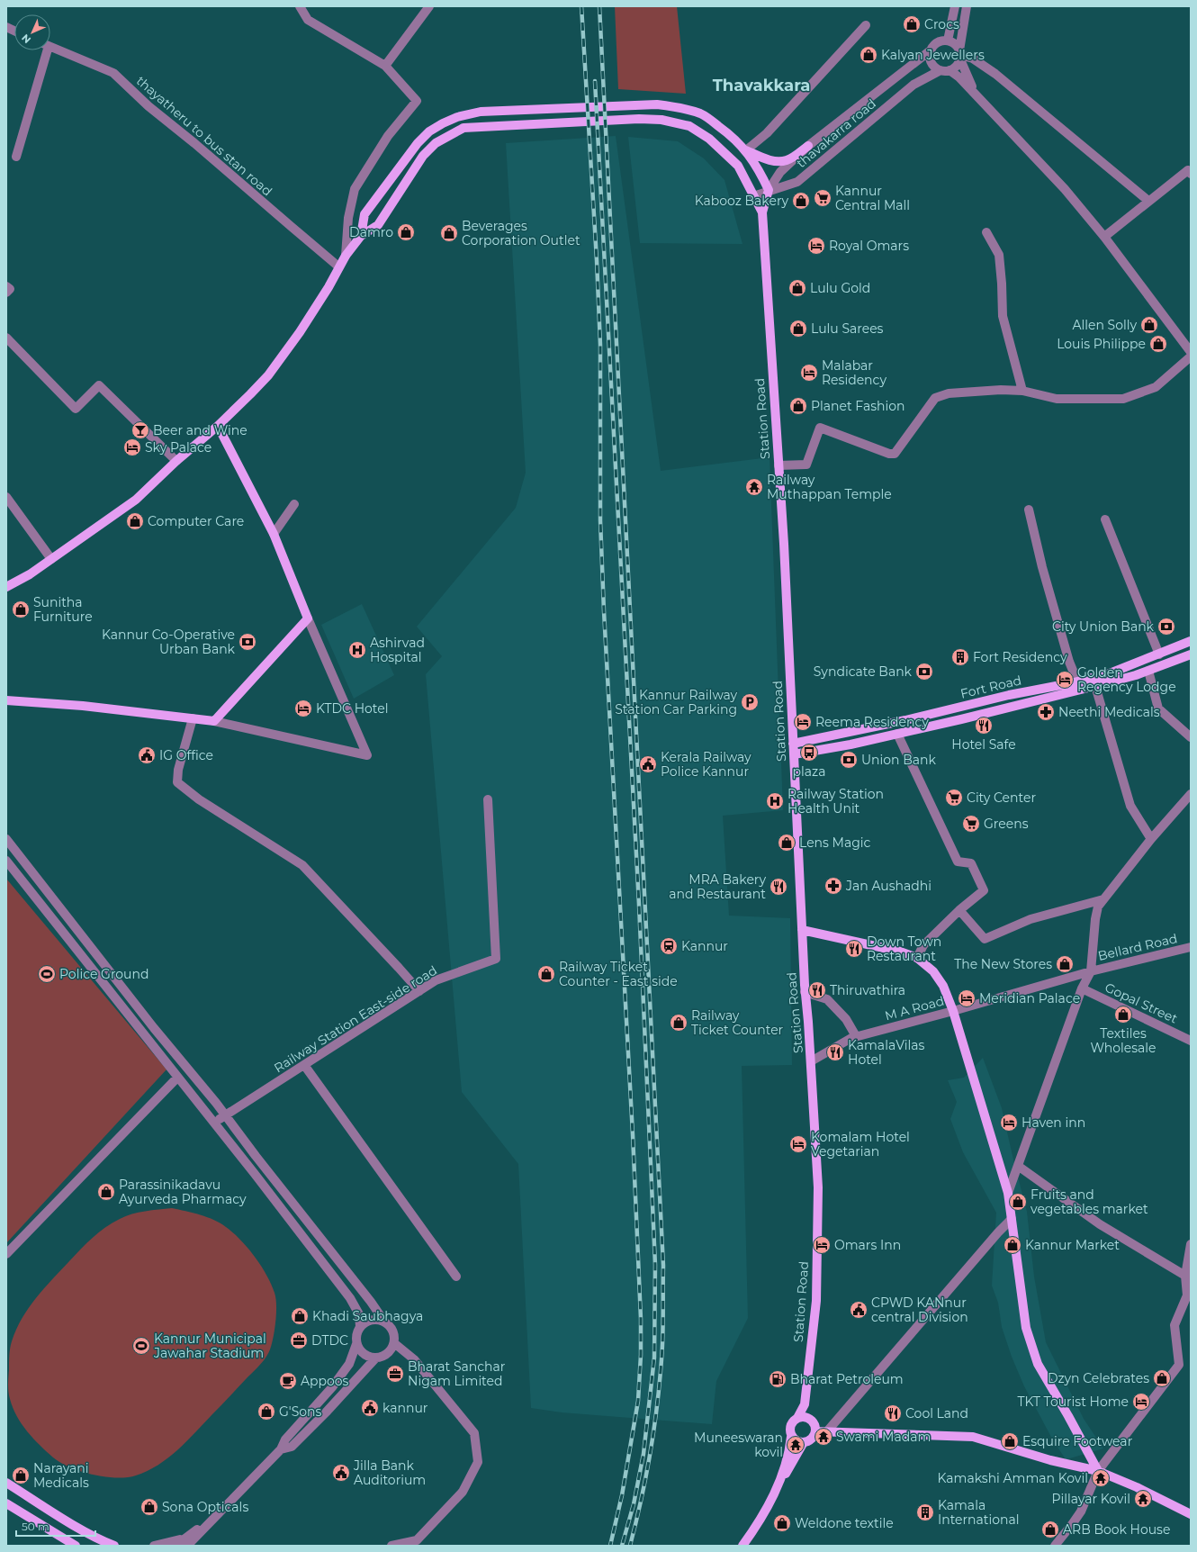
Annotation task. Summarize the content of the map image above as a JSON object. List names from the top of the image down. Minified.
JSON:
{"streets":{"main road":["Station Road","Fort Road"],"street":["thavakarra road","thayatheru to bus stan road","Bellard Road","Gopal Street","M A Road","Railway Station East-side road"]},"crossings":[["thavakarra road","Station Road"],["Station Road","Fort Road"],["Station Road","M A Road"],["Bellard Road","M A Road"]],"districts":["Thavakkara"],"places":{"shop":["Crocs","Kalyan Jewellers","Kabooz Bakery","Damro","Beverages Corporation Outlet","Lulu Gold","Allen Solly","Lulu Sarees","Louis Philippe","Planet Fashion","Computer Care","Sunitha Furniture","Lens Magic","The New Stores","Railway Ticket Counter - East side","Textiles Wholesale","Railway Ticket Counter","Parassinikadavu Ayurveda Pharmacy","Fruits and vegetables market","Kannur Market","Khadi Saubhagya","Dzyn Celebrates","G'Sons","Esquire Footwear","Narayani Medicals","Sona Opticals","Weldone textile","ARB Book House"],"supermarket":["Kannur Central Mall","City Center","Greens"],"hotel":["Royal Omars","Malabar Residency","Sky Palace","Golden Regency Lodge","KTDC Hotel","Reema Residency","Meridian Palace","Haven inn","Komalam Hotel Vegetarian","Omars Inn","TKT Tourist Home"],"bar":["Beer and Wine"],"temple":["Railway Muthappan Temple","Swami Madam","Muneeswaran kovil","Kamakshi Amman Kovil","Pillayar Kovil"],"bank":["City Union Bank","Kannur Co-Operative Urban Bank","Syndicate Bank","Union Bank"],"hospital":["Ashirvad Hospital","Railway Station Health Unit"],"building":["Fort Residency","Kamala International"],"parking":["Kannur Railway Station Car Parking"],"pharmacy":["Neethi Medicals","Jan Aushadhi"],"restaurant":["Hotel Safe","MRA Bakery and Restaurant","Down Town Restaurant","Thiruvathira","KamalaVilas Hotel","Cool Land"],"bus stop":["plaza"],"public building":["IG Office","Kerala Railway Police Kannur","CPWD KANnur central Division","kannur","Jilla Bank Auditorium"],"station":["Kannur"],"sports":["Police Ground","Kannur Municipal Jawahar Stadium"],"office":["DTDC","Bharat Sanchar Nigam Limited"],"fuel station":["Bharat Petroleum"],"cafe":["Appoos"]},"scale_bar":"50 m","north":"bottom left"}
